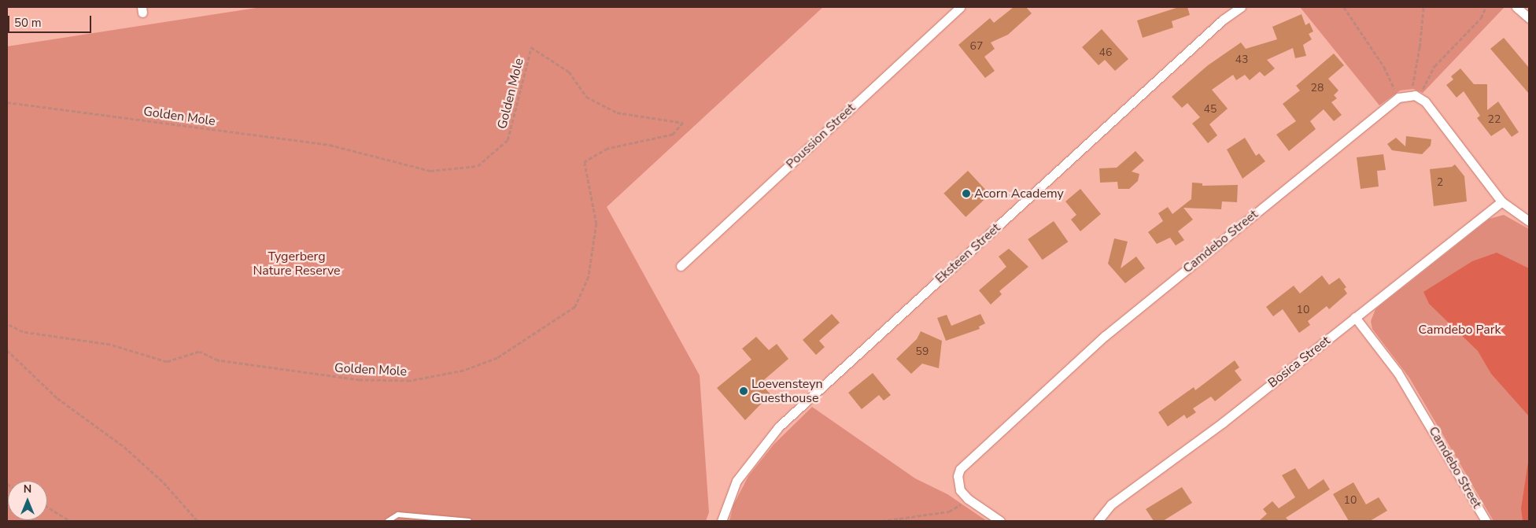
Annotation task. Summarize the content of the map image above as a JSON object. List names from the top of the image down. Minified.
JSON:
{"streets":{"street":["Poussion Street","Camdebo Street","Eksteen Street","Bosica Street"],"path":["Golden Mole"]},"crossings":[["Camdebo Street","Bosica Street"]],"parks":["Tygerberg Nature Reserve","Camdebo Park"],"places":["Acorn Academy","Loevensteyn Guesthouse"],"house_numbers":["67","46","43","28","45","22","2","10","59","10"],"scale_bar":"50 m","north":"top"}
